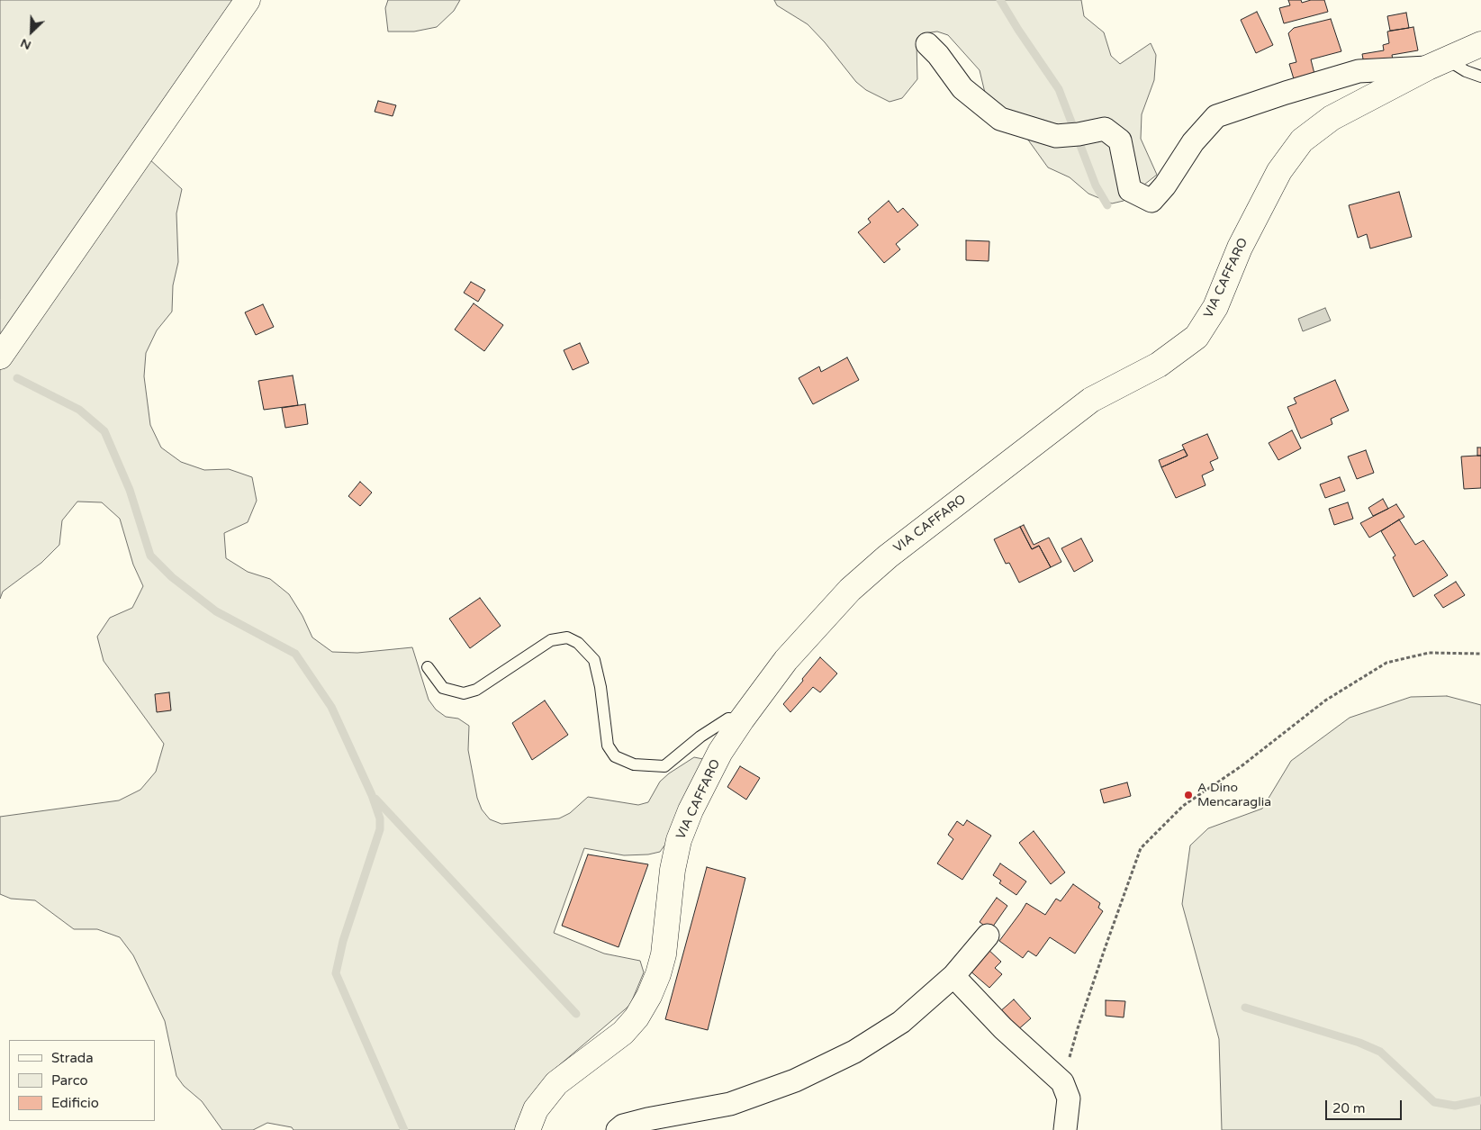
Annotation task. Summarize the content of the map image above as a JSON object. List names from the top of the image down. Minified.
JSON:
{"streets":{"main road":["VIA CAFFARO"]},"places":["A Dino Mencaraglia"],"legend":["Strada","Parco","Edificio"],"scale_bar":"20 m","north":"bottom left"}
